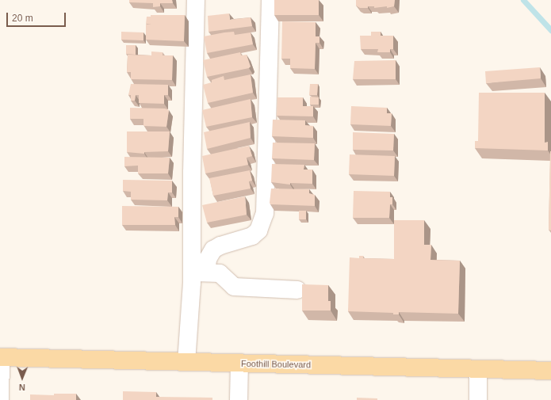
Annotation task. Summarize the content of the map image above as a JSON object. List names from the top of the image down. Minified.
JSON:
{"streets":{"main road":["Foothill Boulevard"]},"scale_bar":"20 m","north":"bottom"}
